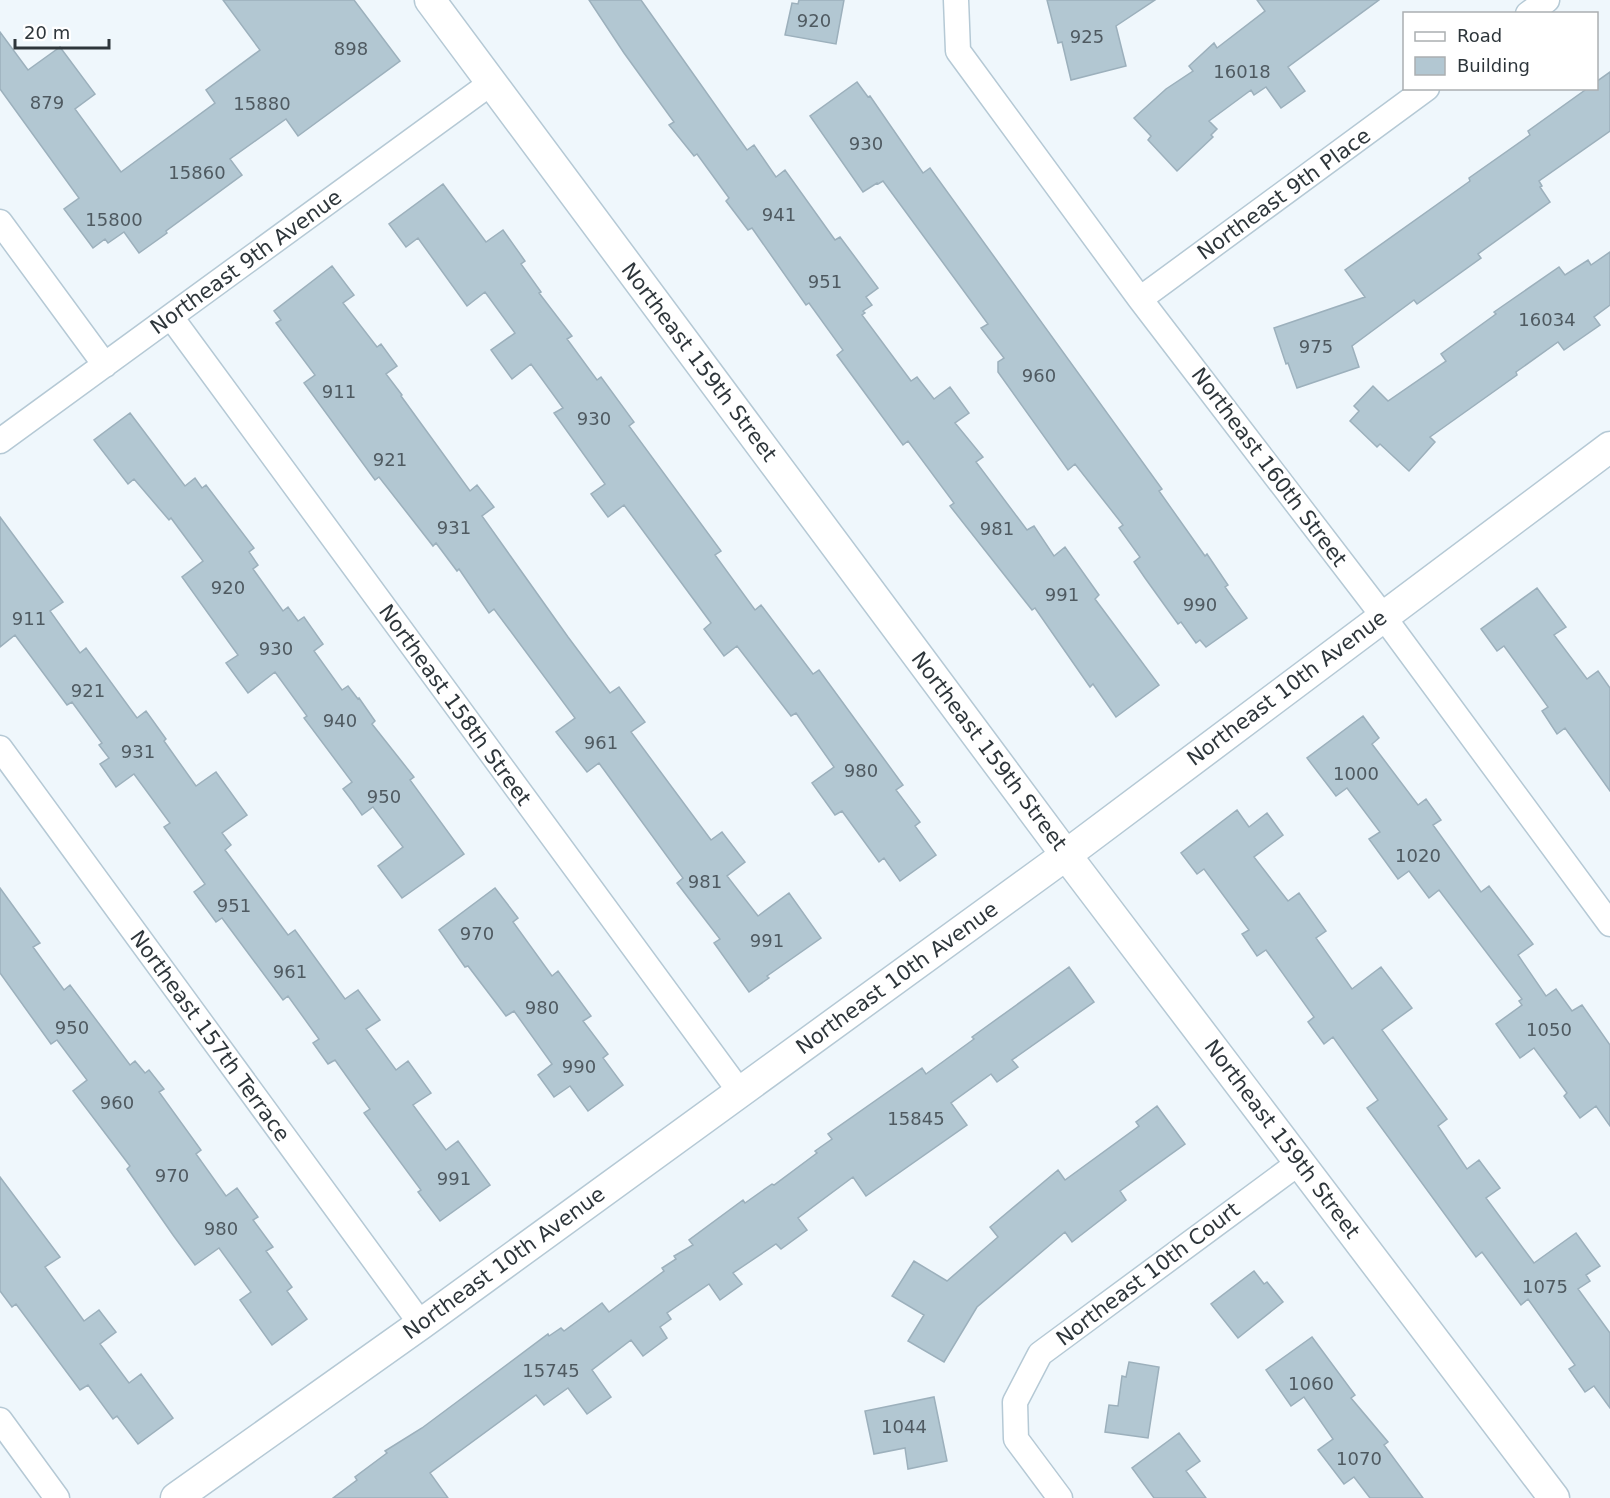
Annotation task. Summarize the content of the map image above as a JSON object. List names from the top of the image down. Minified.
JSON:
{"streets":{"street":["Northeast 9th Place","Northeast 9th Avenue","Northeast 159th Street","Northeast 160th Street","Northeast 10th Avenue","Northeast 158th Street","Northeast 157th Terrace","Northeast 10th Court"]},"crossings":[["Northeast 9th Place","Northeast 160th Street"],["Northeast 9th Avenue","Northeast 159th Street"],["Northeast 9th Avenue","Northeast 158th Street"],["Northeast 159th Street","Northeast 10th Avenue"],["Northeast 159th Street","Northeast 10th Court"],["Northeast 160th Street","Northeast 10th Avenue"],["Northeast 10th Avenue","Northeast 158th Street"],["Northeast 10th Avenue","Northeast 157th Terrace"]],"house_numbers":["920","925","898","16018","879","15880","930","15860","941","15800","951","16034","975","960","911","930","921","931","981","920","991","990","911","930","921","940","961","931","980","1000","950","1020","981","951","970","991","961","980","950","1050","990","960","15845","970","991","980","1075","15745","1060","1044","1070"],"legend":["Road","Building"],"scale_bar":"20 m"}
